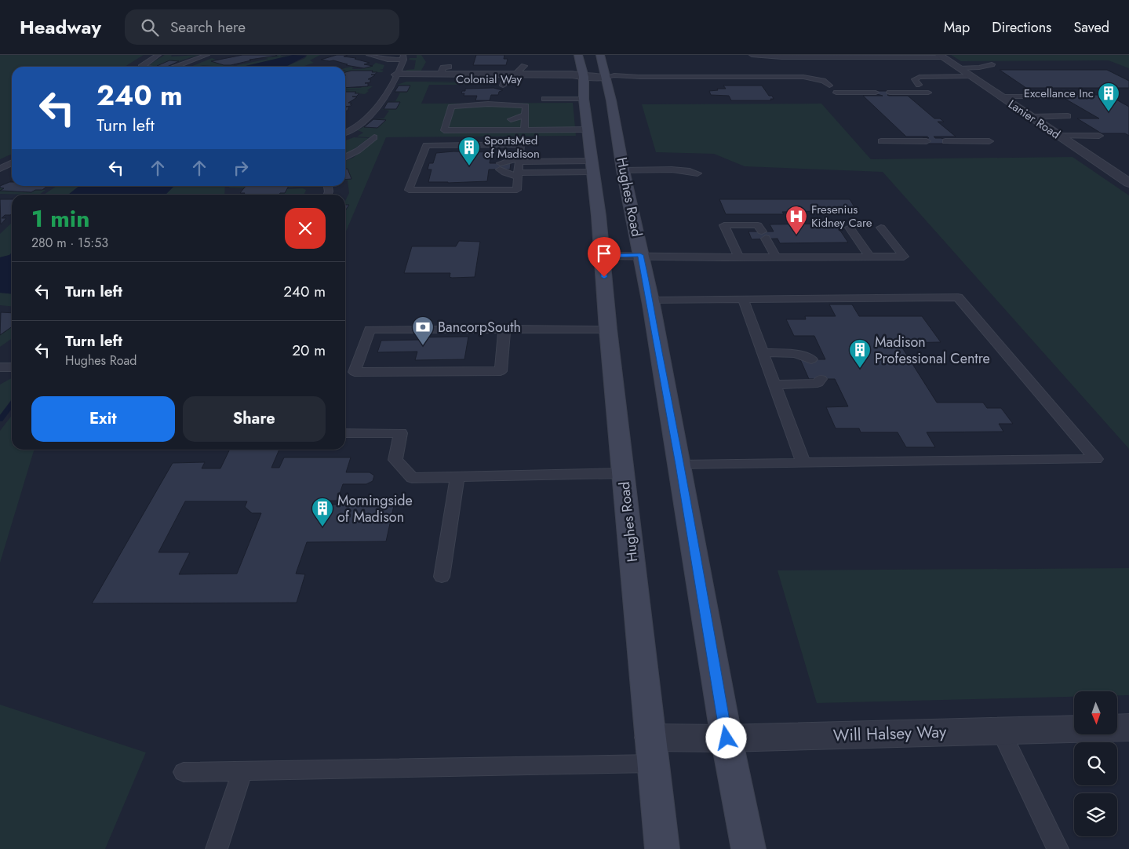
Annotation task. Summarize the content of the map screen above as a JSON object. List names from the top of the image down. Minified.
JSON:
{"streets":{"main road":["Hughes Road"],"street":["Colonial Way","Lanier Road","Will Halsey Way"]},"crossings":[["Colonial Way","Hughes Road"],["Hughes Road","Will Halsey Way"]],"places":{"building":["Excellance Inc","SportsMed of Madison","Madison Professional Centre","Morningside of Madison"],"hospital":["Fresenius Kidney Care"],"bank":["BancorpSouth"]},"north":"bottom","page":{"header":"Headway","search":"Search here","nav":["Map","Directions","Saved"],"turn":["240 m","Turn left"],"heading":["1 min","280 m · 15:53"],"list":[{"name":"Turn left","value":"240 m"},{"name":"Turn left","note":"Hughes Road","value":"20 m"}],"buttons":["Exit","Share"]}}
